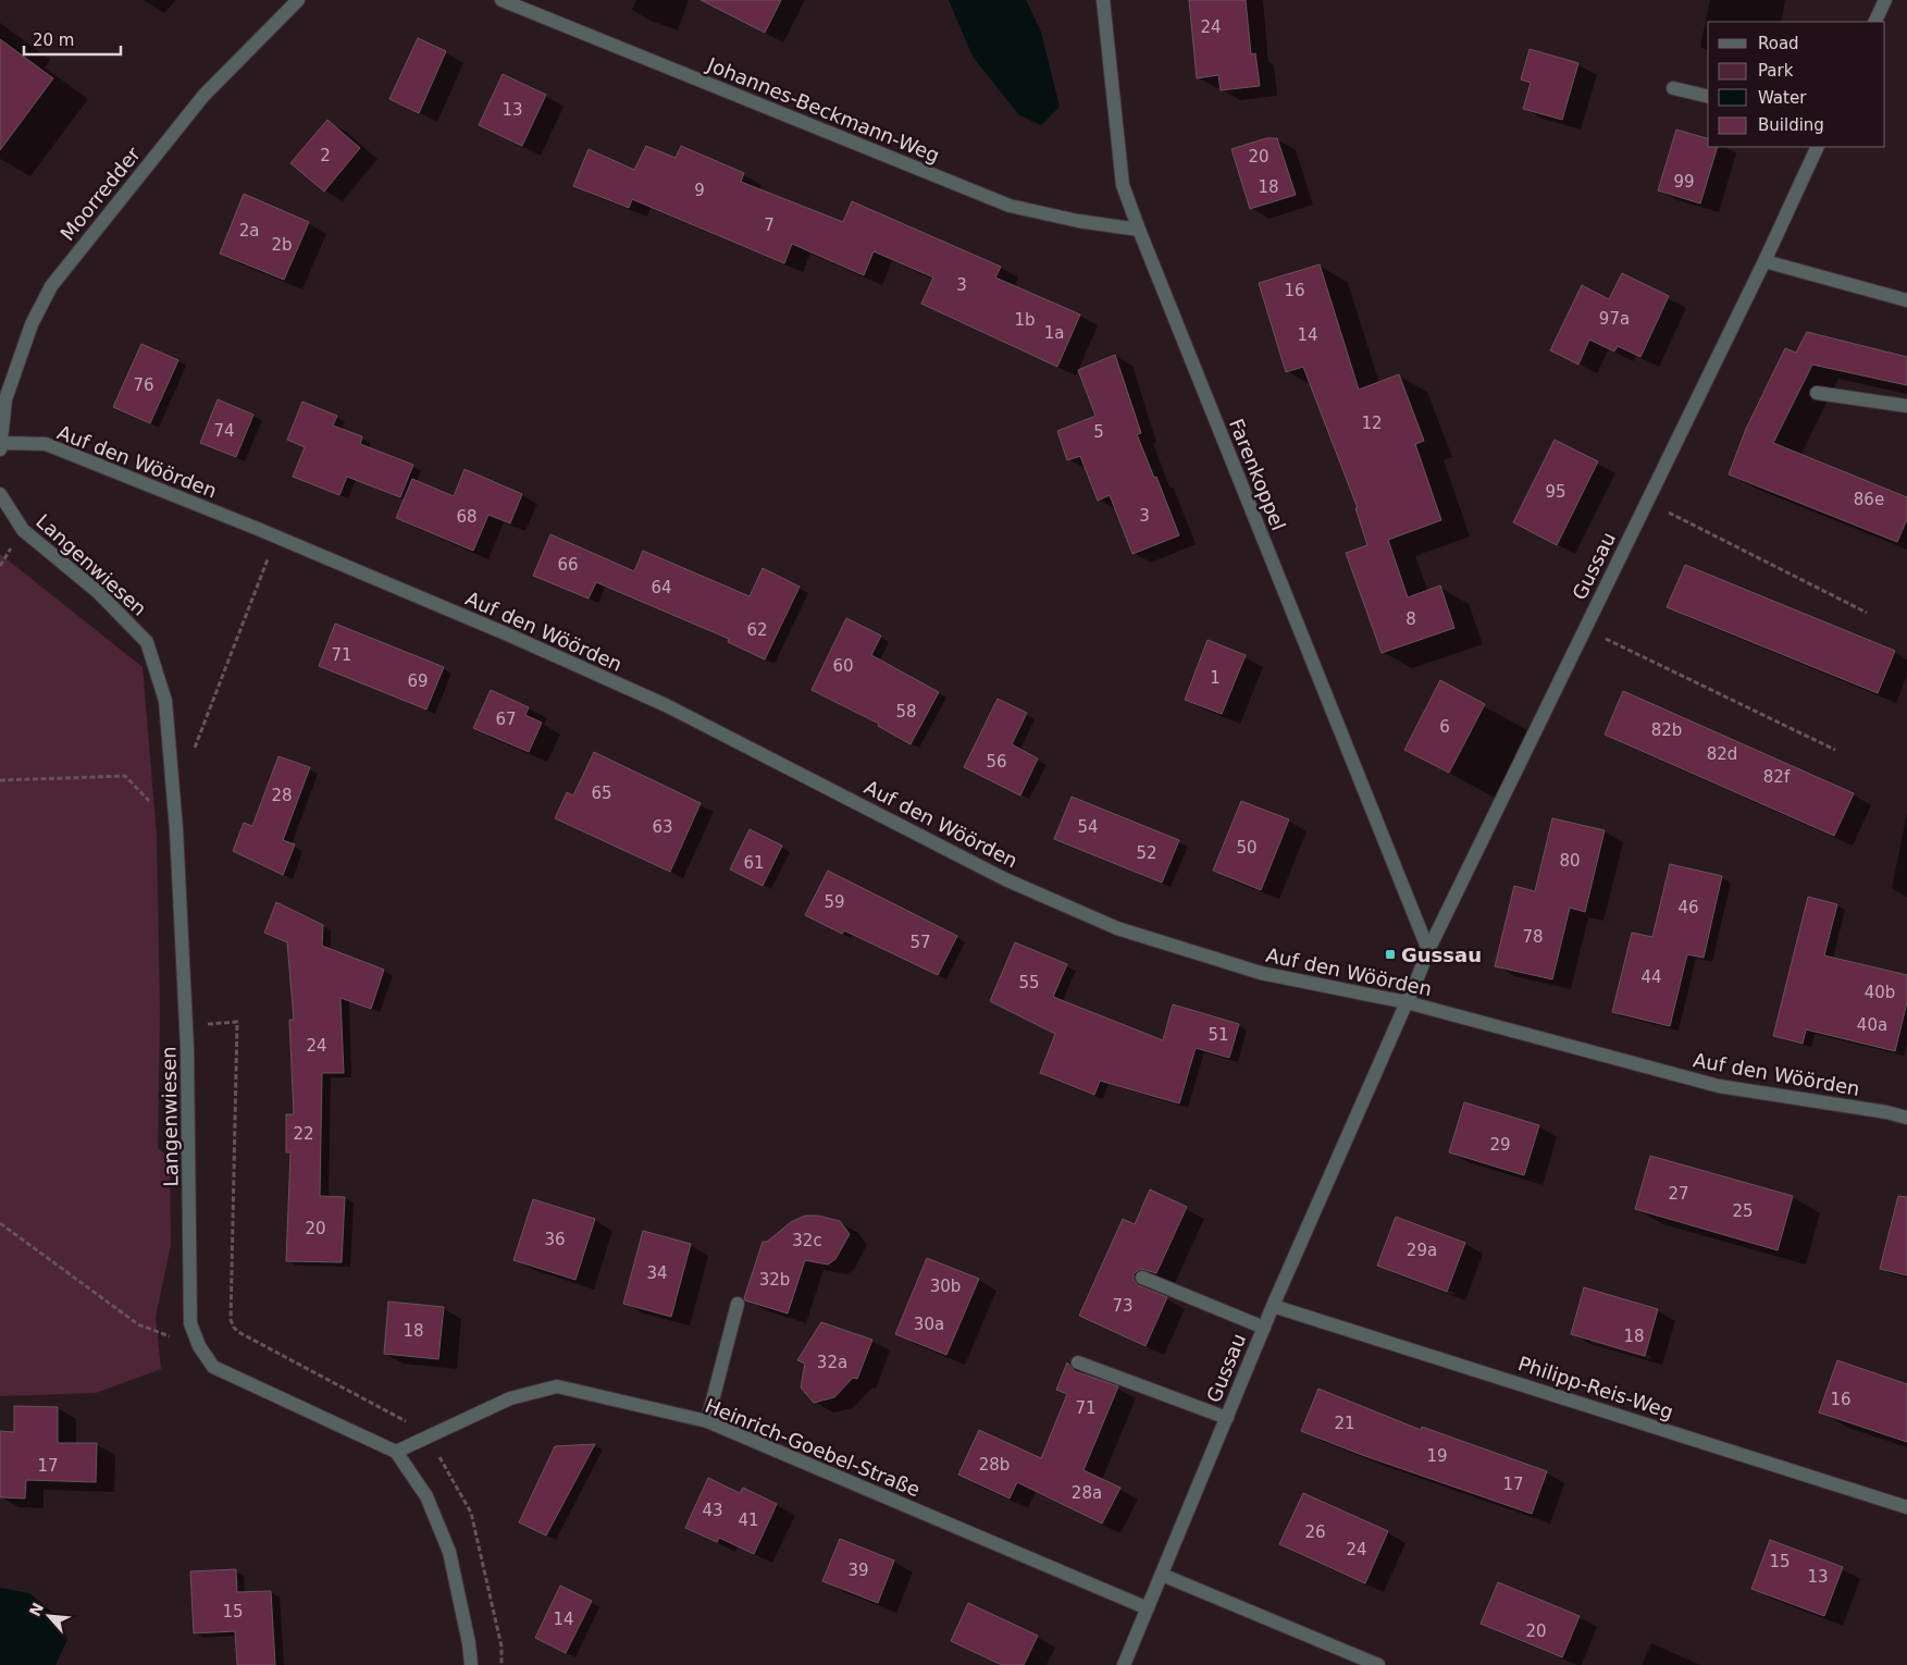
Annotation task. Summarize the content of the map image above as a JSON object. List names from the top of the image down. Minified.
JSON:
{"streets":{"street":["Johannes-Beckmann-Weg","Moorredder","Auf den Wöörden","Farenkoppel","Langenwiesen","Gussau","Philipp-Reis-Weg","Heinrich-Goebel-Straße"]},"crossings":[["Johannes-Beckmann-Weg","Farenkoppel"],["Moorredder","Auf den Wöörden"],["Auf den Wöörden","Gussau"],["Farenkoppel","Gussau"],["Langenwiesen","Heinrich-Goebel-Straße"],["Gussau","Philipp-Reis-Weg"],["Gussau","Heinrich-Goebel-Straße"]],"places":{"transit":["Gussau"]},"house_numbers":["24","13","2","20","99","18","9","7","2a","2b","3","16","97a","1b","1a","14","76","12","74","5","95","86e","3","68","66","64","8","62","71","60","1","69","58","67","6","82b","82d","56","82f","65","28","63","54","50","52","80","61","59","46","78","57","44","55","40b","40a","51","24","22","29","27","25","20","36","32c","29a","34","32b","30b","73","30a","18","18","32a","16","71","21","19","28b","17","17","28a","43","41","26","24","15","39","13","15","14","20"],"legend":["Road","Park","Water","Building"],"scale_bar":"20 m","north":"top left"}
